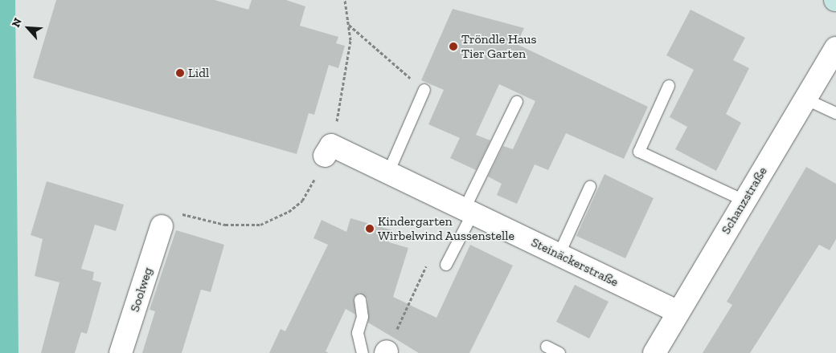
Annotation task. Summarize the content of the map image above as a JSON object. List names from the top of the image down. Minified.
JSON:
{"streets":{"street":["Schanzstraße","Steinäckerstraße","Soolweg"]},"crossings":[["Schanzstraße","Steinäckerstraße"]],"places":["Tröndle Haus Tier Garten","Lidl","Kindergarten Wirbelwind Aussenstelle"],"north":"top left"}
